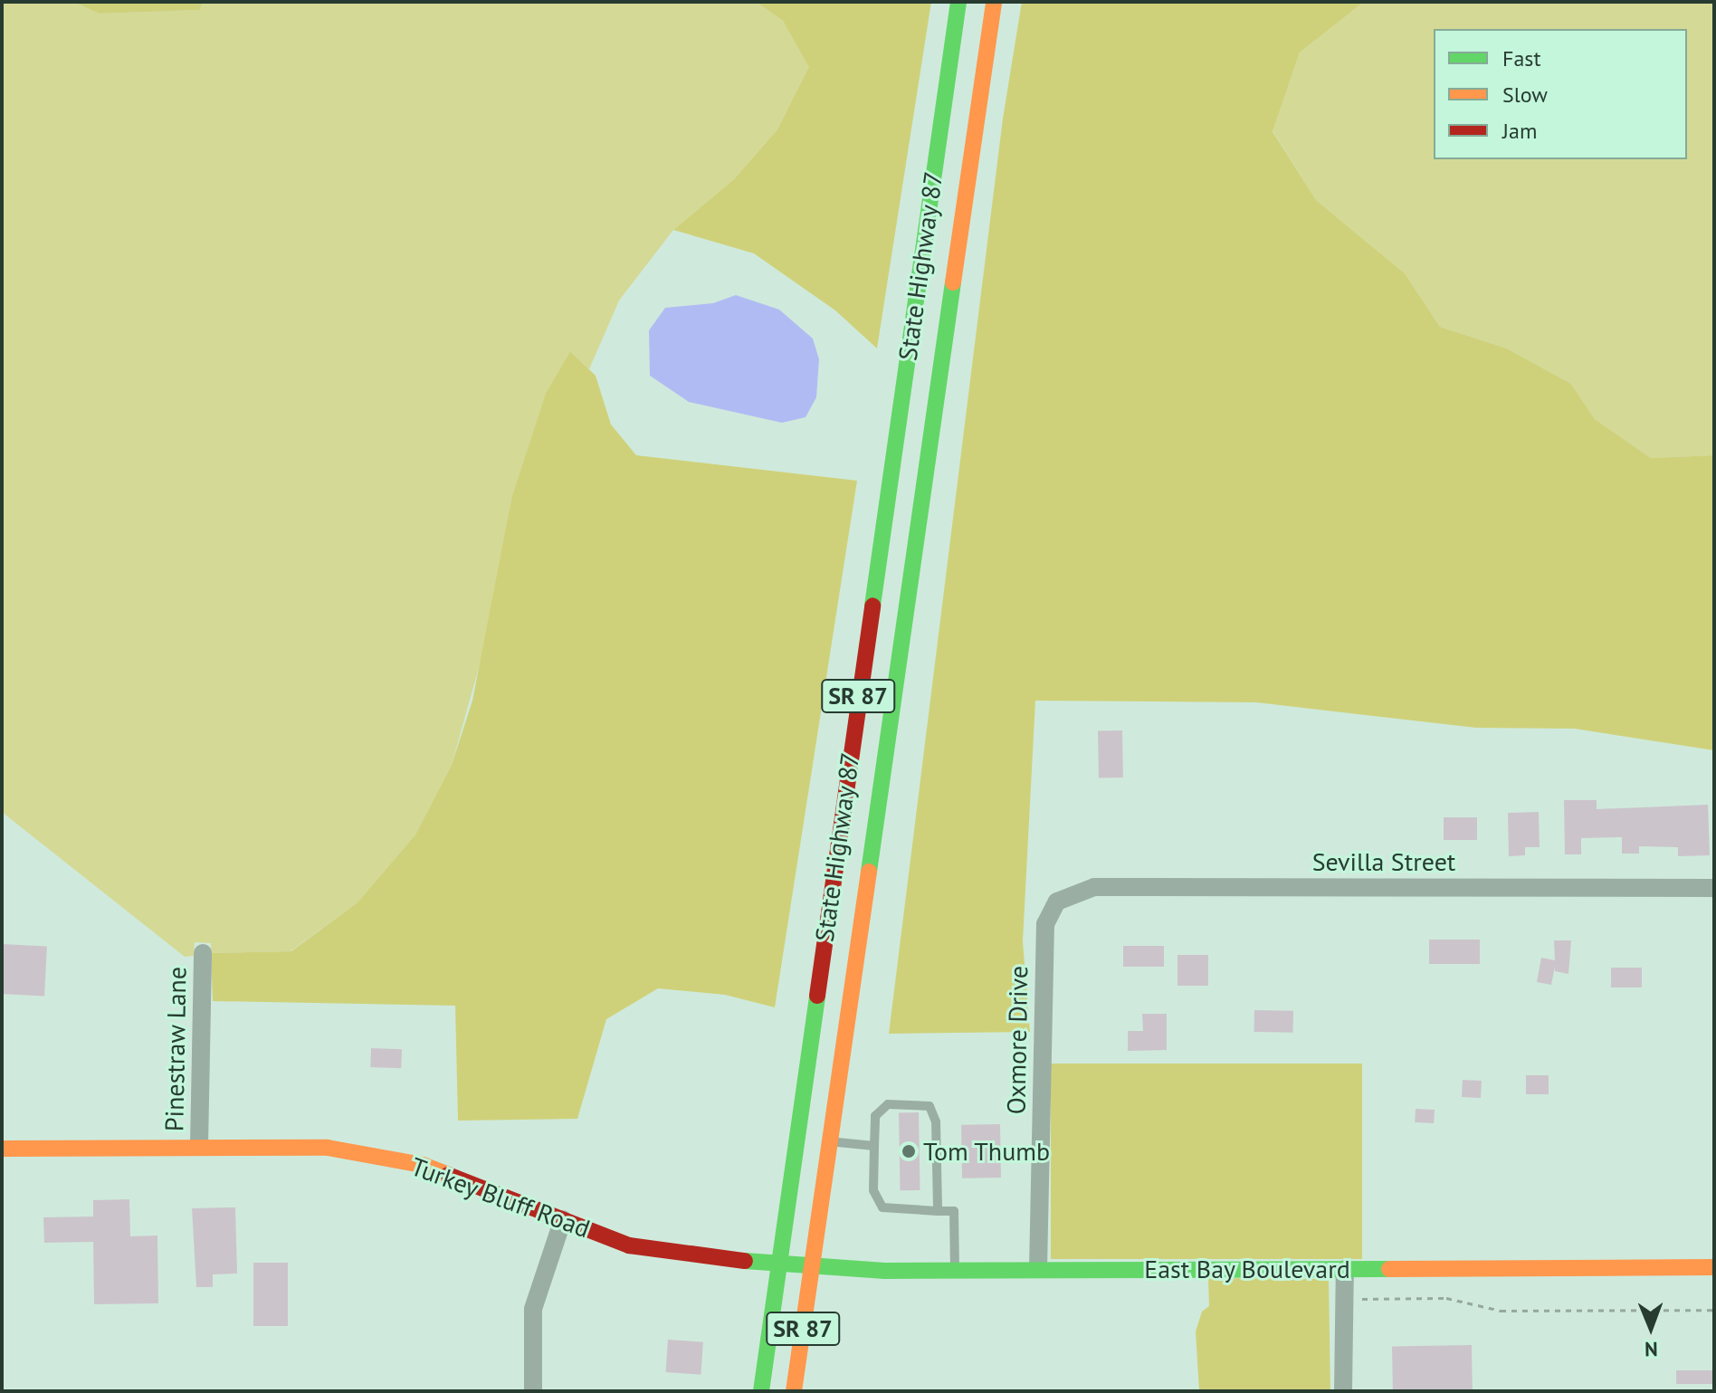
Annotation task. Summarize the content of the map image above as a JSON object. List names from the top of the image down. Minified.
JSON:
{"streets":{"main road":["State Highway 87","SR 87","Turkey Bluff Road","East Bay Boulevard"],"street":["Sevilla Street","Oxmore Drive","Pinestraw Lane"]},"crossings":[["State Highway 87","Turkey Bluff Road"],["State Highway 87","East Bay Boulevard"],["SR 87","East Bay Boulevard"],["Sevilla Street","Oxmore Drive"],["Oxmore Drive","East Bay Boulevard"],["Pinestraw Lane","Turkey Bluff Road"],["Turkey Bluff Road","East Bay Boulevard"]],"places":["Tom Thumb"],"legend":["Fast","Slow","Jam"],"north":"bottom"}
